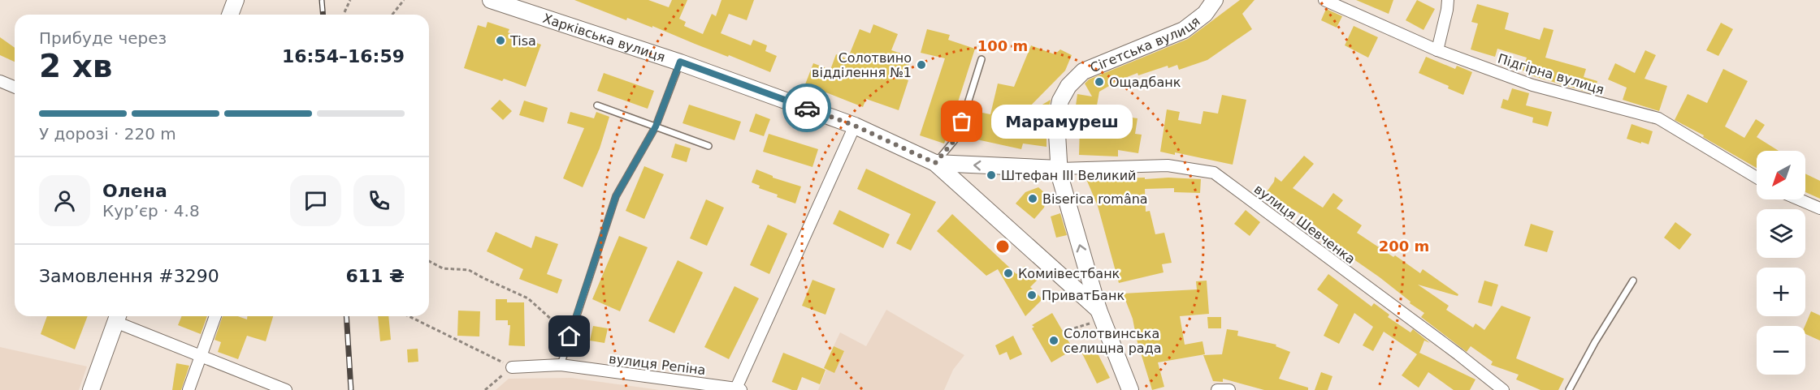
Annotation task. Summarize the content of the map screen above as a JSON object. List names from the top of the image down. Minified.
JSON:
{"streets":{"street":["Харківська вулиця","Сігетська вулиця","Підгірна вулиця","вулиця Шевченка","вулиця Репіна"]},"crossings":[["Харківська вулиця","Сігетська вулиця"],["Харківська вулиця","вулиця Шевченка"],["Сігетська вулиця","вулиця Шевченка"]],"places":["Tisa","Солотвино відділення №1","Ощадбанк","Марамуреш","Штефан III Великий","Biserica româna","Комиівестбанк","ПриватБанк","Солотвинська селищна рада"],"north":"bottom left","page":{"heading":["2 хв","Прибуде через","16:54–16:59"],"panel":["Олена","Кур’єр · 4.8","Замовлення #3290","611 ₴"],"bar":"У дорозі · 220 m","bubble":"Марамуреш","map_buttons":["+","−"]},"rings":["100 m","200 m"]}
